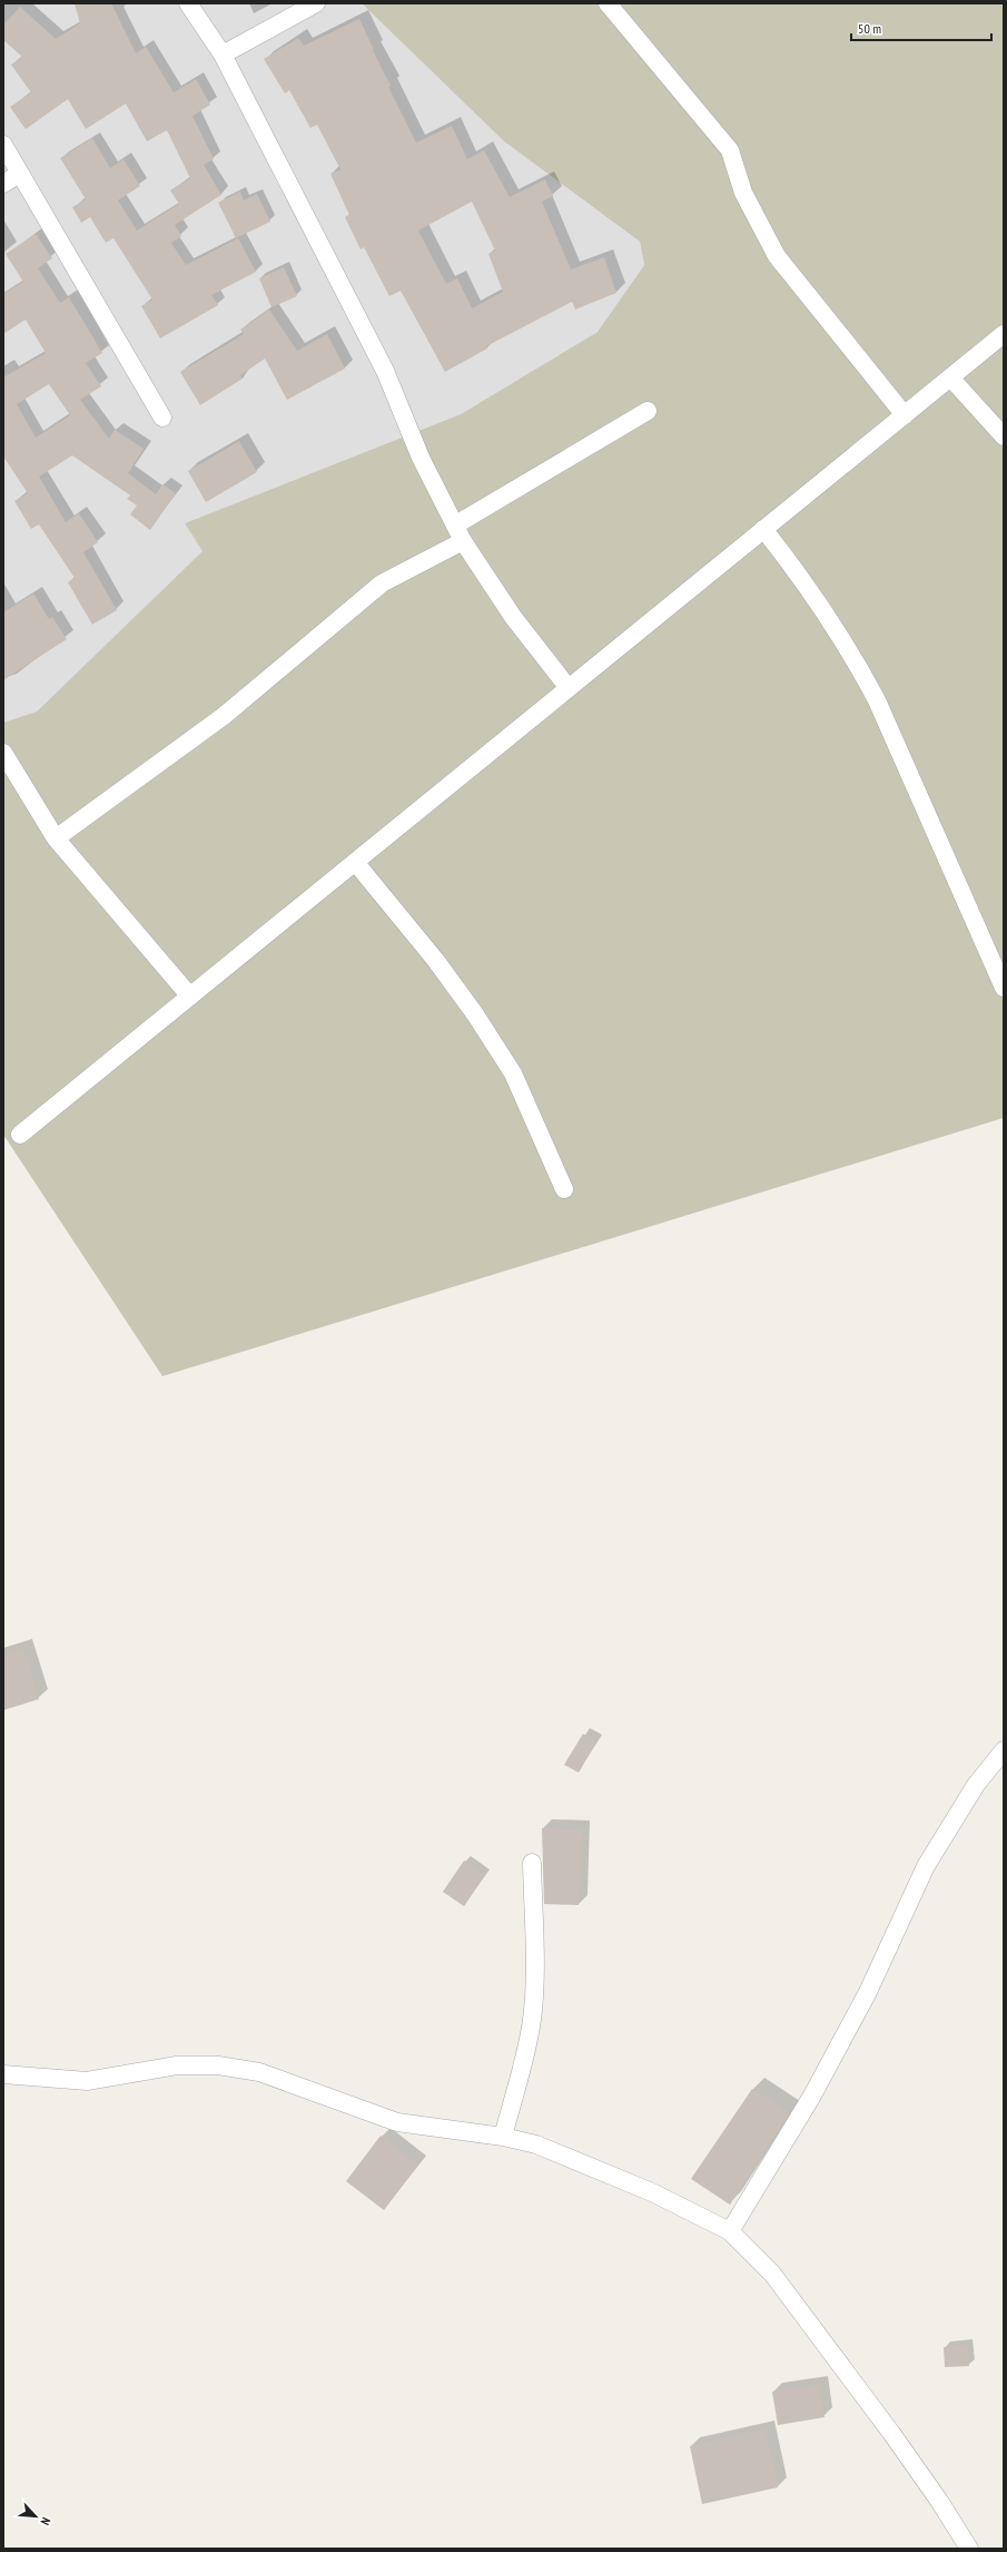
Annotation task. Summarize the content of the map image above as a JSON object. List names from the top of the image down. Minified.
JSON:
{"scale_bar":"50 m","north":"bottom right"}
